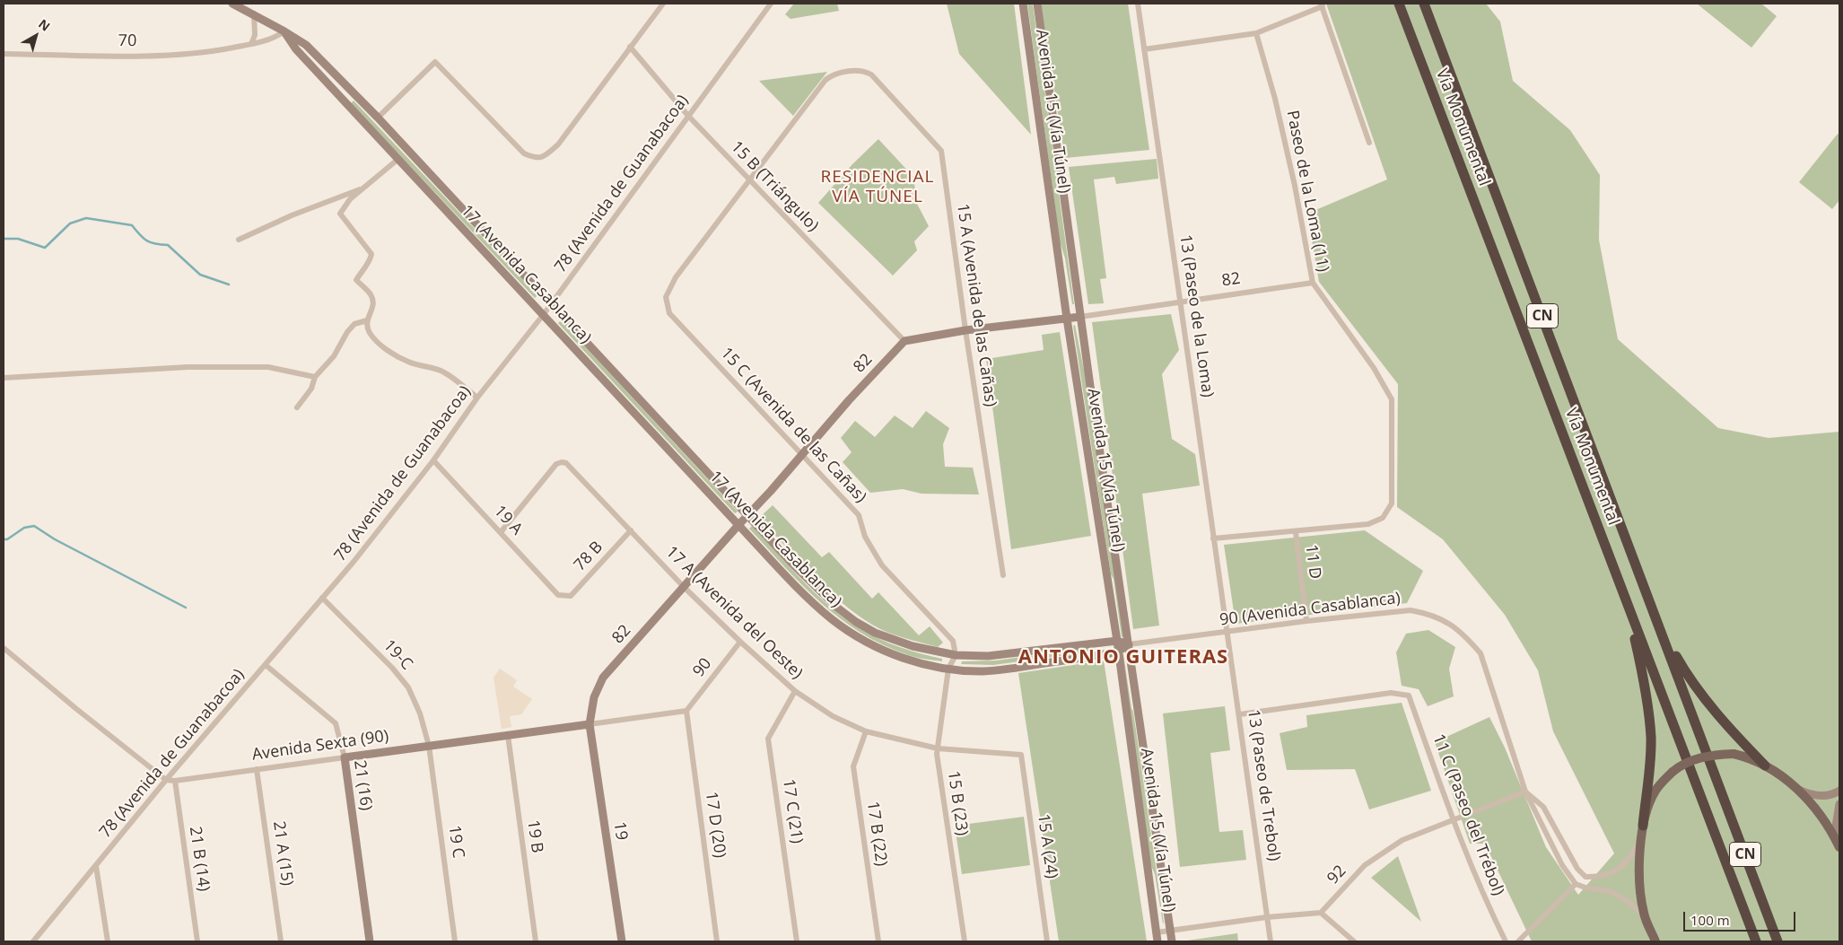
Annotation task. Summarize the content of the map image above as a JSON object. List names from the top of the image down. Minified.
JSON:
{"streets":{"highway":["Vía Monumental","CN"],"main road":["Avenida 15 (Vía Túnel)","17 (Avenida Casablanca)","82","Avenida Sexta (90)","21 (16)","19"],"street":["70","78 (Avenida de Guanabacoa)","15 B (Triángulo)","Paseo de la Loma (11)","15 A (Avenida de las Cañas)","13 (Paseo de la Loma)","15 C (Avenida de las Cañas)","19 A","78 B","11 D","90 (Avenida Casablanca)","17 A (Avenida del Oeste)","19-C","90","13 (Paseo de Trebol)","15 B (23)","17 C (21)","11 C (Paseo del Trébol)","17 D (20)","17 B (22)","19 B","19 C","15 A (24)","21 A (15)","21 B (14)","92"]},"crossings":[["70","17 (Avenida Casablanca)"],["Avenida 15 (Vía Túnel)","17 (Avenida Casablanca)"],["Avenida 15 (Vía Túnel)","82"],["Avenida 15 (Vía Túnel)","90 (Avenida Casablanca)"],["78 (Avenida de Guanabacoa)","15 B (Triángulo)"],["78 (Avenida de Guanabacoa)","17 (Avenida Casablanca)"],["78 (Avenida de Guanabacoa)","19 A"],["78 (Avenida de Guanabacoa)","19-C"],["78 (Avenida de Guanabacoa)","Avenida Sexta (90)"],["78 (Avenida de Guanabacoa)","21 (16)"],["15 B (Triángulo)","82"],["15 B (Triángulo)","15 A (Avenida de las Cañas)"],["15 B (Triángulo)","15 C (Avenida de las Cañas)"],["Paseo de la Loma (11)","82"],["Paseo de la Loma (11)","11 D"],["17 (Avenida Casablanca)","82"],["17 (Avenida Casablanca)","15 C (Avenida de las Cañas)"],["17 (Avenida Casablanca)","90 (Avenida Casablanca)"],["17 (Avenida Casablanca)","15 B (23)"],["82","15 A (Avenida de las Cañas)"],["82","13 (Paseo de la Loma)"],["82","15 C (Avenida de las Cañas)"],["82","17 A (Avenida del Oeste)"],["82","Avenida Sexta (90)"],["82","19"],["15 A (Avenida de las Cañas)","15 C (Avenida de las Cañas)"],["13 (Paseo de la Loma)","90 (Avenida Casablanca)"],["13 (Paseo de la Loma)","13 (Paseo de Trebol)"],["19 A","78 B"],["19 A","17 A (Avenida del Oeste)"],["78 B","17 A (Avenida del Oeste)"],["11 D","90 (Avenida Casablanca)"],["90 (Avenida Casablanca)","13 (Paseo de Trebol)"],["90 (Avenida Casablanca)","92"],["17 A (Avenida del Oeste)","90"],["17 A (Avenida del Oeste)","15 B (23)"],["17 A (Avenida del Oeste)","17 C (21)"],["17 A (Avenida del Oeste)","17 B (22)"],["17 A (Avenida del Oeste)","15 A (24)"],["19-C","Avenida Sexta (90)"],["19-C","19 C"],["90","Avenida Sexta (90)"],["90","17 D (20)"],["Avenida Sexta (90)","21 (16)"],["Avenida Sexta (90)","17 D (20)"],["Avenida Sexta (90)","19"],["Avenida Sexta (90)","19 B"],["Avenida Sexta (90)","19 C"],["Avenida Sexta (90)","21 A (15)"],["Avenida Sexta (90)","21 B (14)"],["13 (Paseo de Trebol)","11 C (Paseo del Trébol)"],["11 C (Paseo del Trébol)","92"]],"districts":["RESIDENCIAL VÍA TÚNEL","ANTONIO GUITERAS"],"scale_bar":"100 m","north":"top right"}
